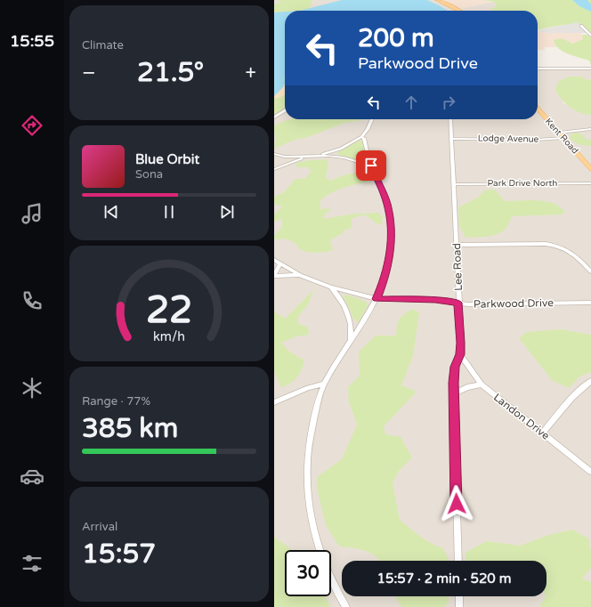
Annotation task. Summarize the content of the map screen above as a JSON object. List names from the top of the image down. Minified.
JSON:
{"streets":{"main road":["Kent Road"],"street":["Lodge Avenue","Park Drive North","Lee Road","Parkwood Drive","Landon Drive"]},"crossings":[["Kent Road","Lodge Avenue"],["Lodge Avenue","Lee Road"],["Park Drive North","Lee Road"],["Lee Road","Parkwood Drive"],["Lee Road","Landon Drive"]],"page":{"tabs":"15:55","tile":["Climate",["Range · 77%","385 km"],["Arrival","15:57"]],"turn":["200 m","Parkwood Drive"],"heat":["−","21.5°","+"],"song":["Blue Orbit","Sona"],"limit":"30","trip":"15:57 · 2 min · 520 m","gauge":["22","km/h"]}}
